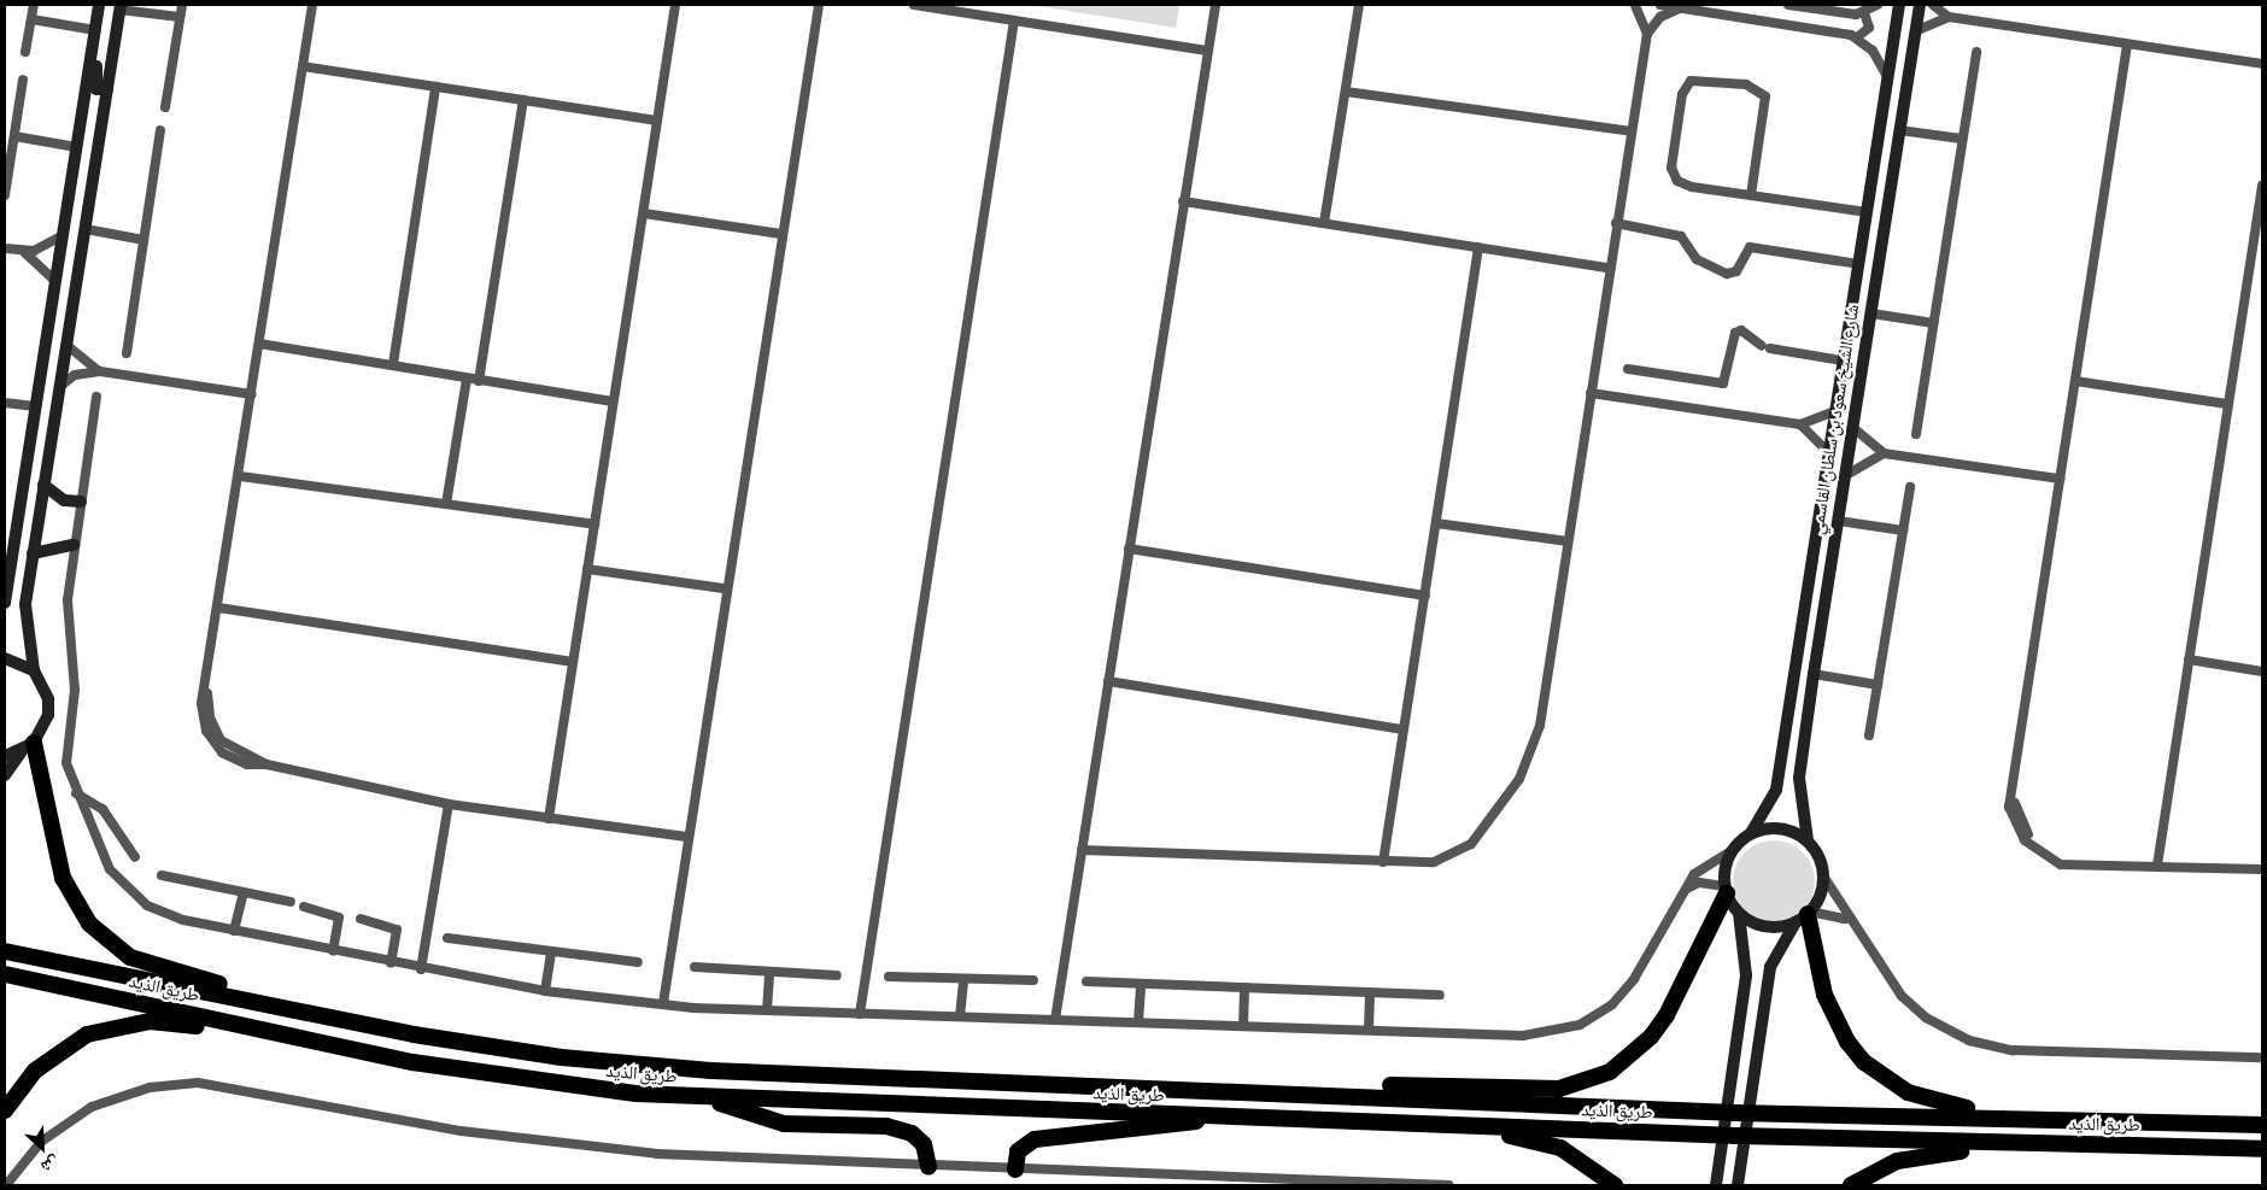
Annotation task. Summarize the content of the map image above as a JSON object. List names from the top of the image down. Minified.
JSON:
{"streets":{"highway":["طريق الذيد"],"main road":["شارع الشيخ سعود بن سلطان القاسمي"]},"north":"bottom right"}
